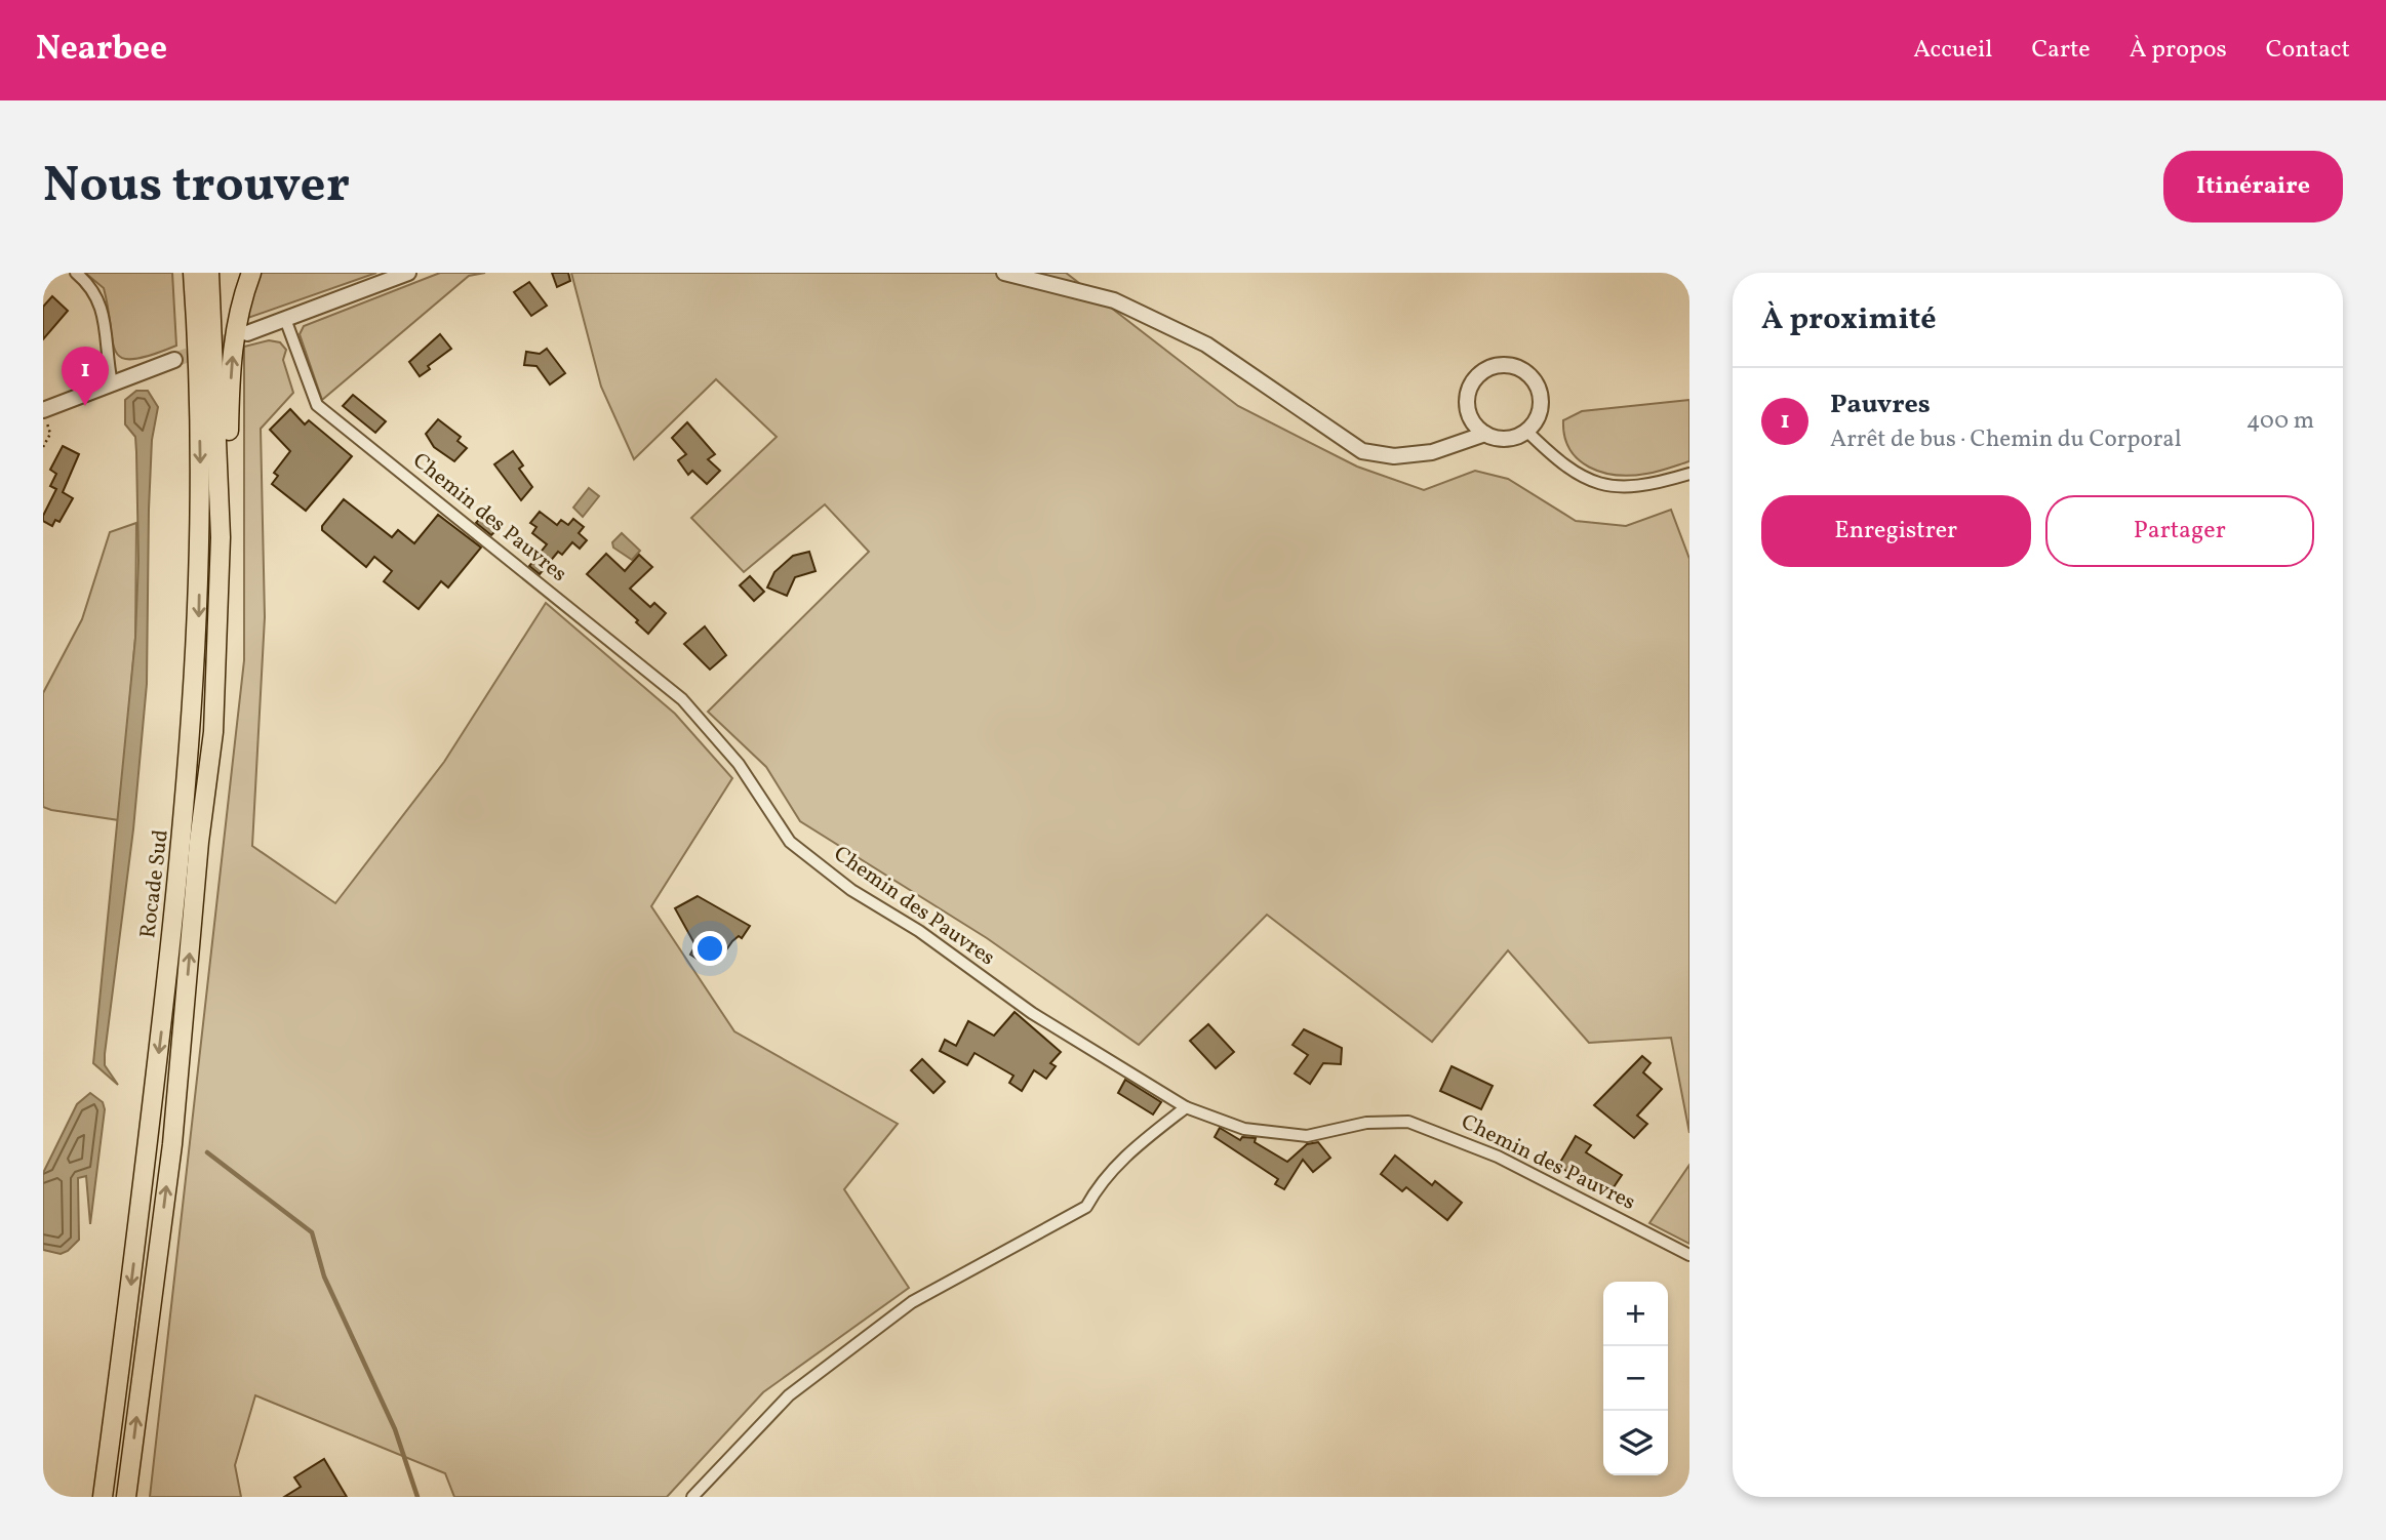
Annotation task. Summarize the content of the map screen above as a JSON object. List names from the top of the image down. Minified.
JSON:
{"streets":{"highway":["Rocade Sud"],"street":["Chemin des Pauvres"]},"page":{"header":"Nearbee","nav":["Accueil","Carte","À propos","Contact"],"buttons":["Itinéraire",["Enregistrer","Partager"]],"title":"Nous trouver","heading":"À proximité","pins":"1","list":[{"mark":"1","name":"Pauvres","note":"Arrêt de bus · Chemin du Corporal","value":"400 m"}],"map_buttons":["+","−"]}}
